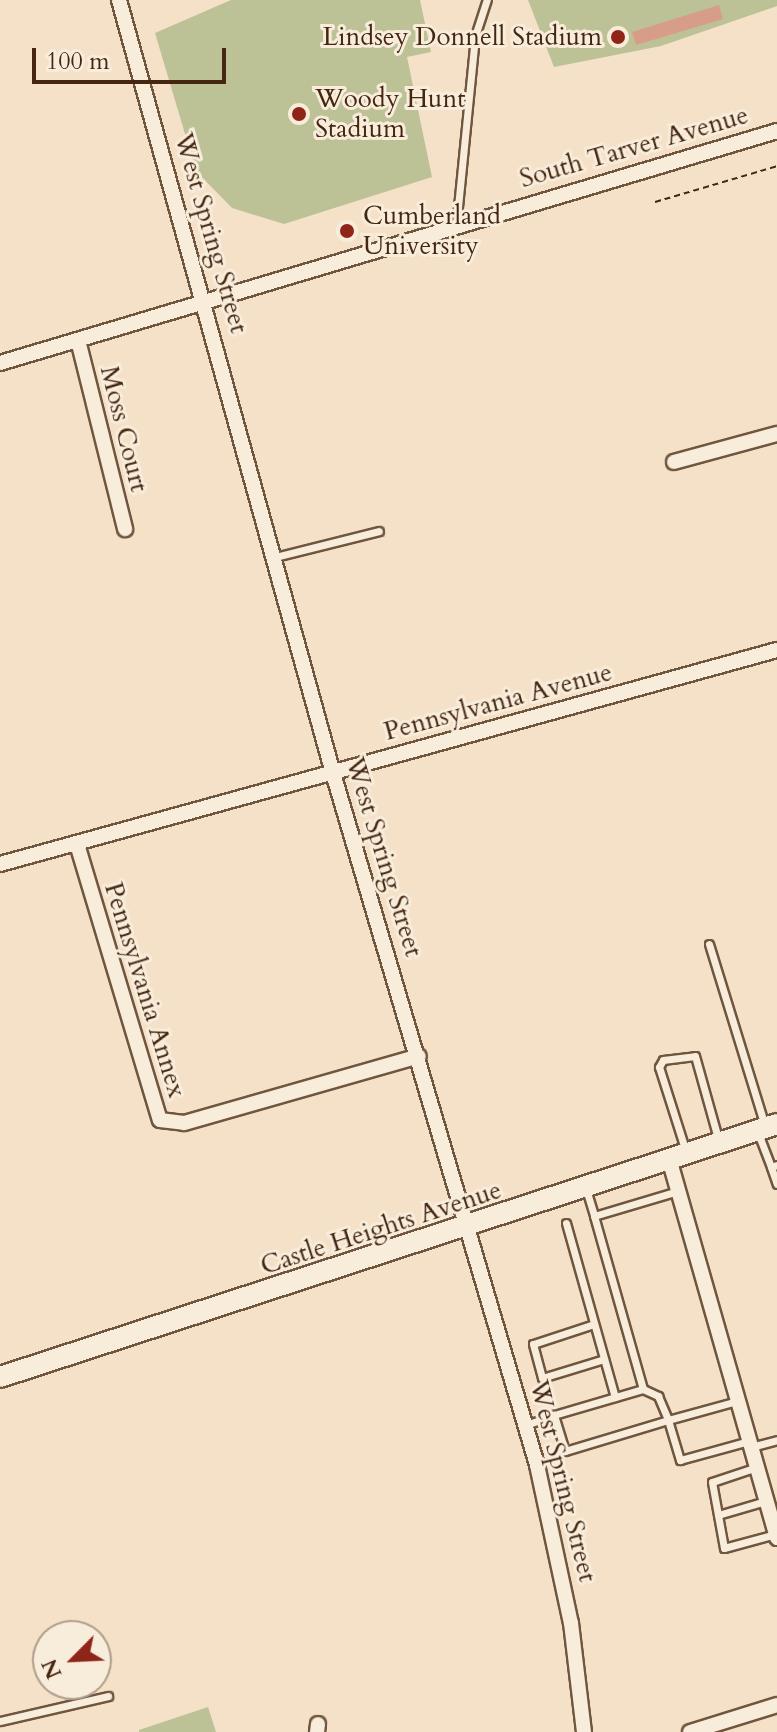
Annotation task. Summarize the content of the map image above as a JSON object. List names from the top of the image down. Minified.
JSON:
{"streets":{"street":["South Tarver Avenue","West Spring Street","Moss Court","Pennsylvania Avenue","Pennsylvania Annex","Castle Heights Avenue"]},"crossings":[["South Tarver Avenue","West Spring Street"],["South Tarver Avenue","Moss Court"],["West Spring Street","Pennsylvania Avenue"],["West Spring Street","Pennsylvania Annex"],["West Spring Street","Castle Heights Avenue"],["Pennsylvania Avenue","Pennsylvania Annex"]],"places":["Lindsey Donnell Stadium","Woody Hunt Stadium","Cumberland University"],"scale_bar":"100 m","north":"bottom left"}
